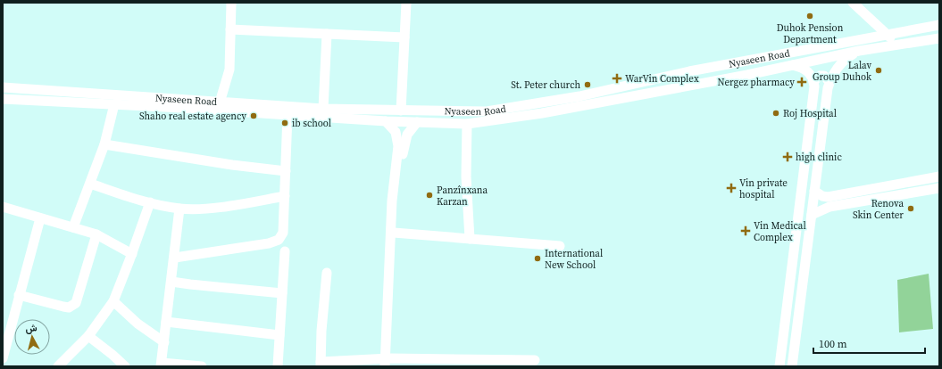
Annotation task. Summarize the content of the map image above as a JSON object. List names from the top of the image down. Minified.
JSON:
{"streets":{"street":["Nyaseen Road"]},"places":{"other":["Duhok Pension Department","Lalav Group Duhok","St. Peter church","Roj Hospital","Shaho real estate agency","ib school","Panzînxana Karzan","Renova Skin Center","International New School"],"health":["WarVin Complex","Nergez pharmacy","high clinic","Vin private hospital","Vin Medical Complex"]},"scale_bar":"100 m","north":"top"}
